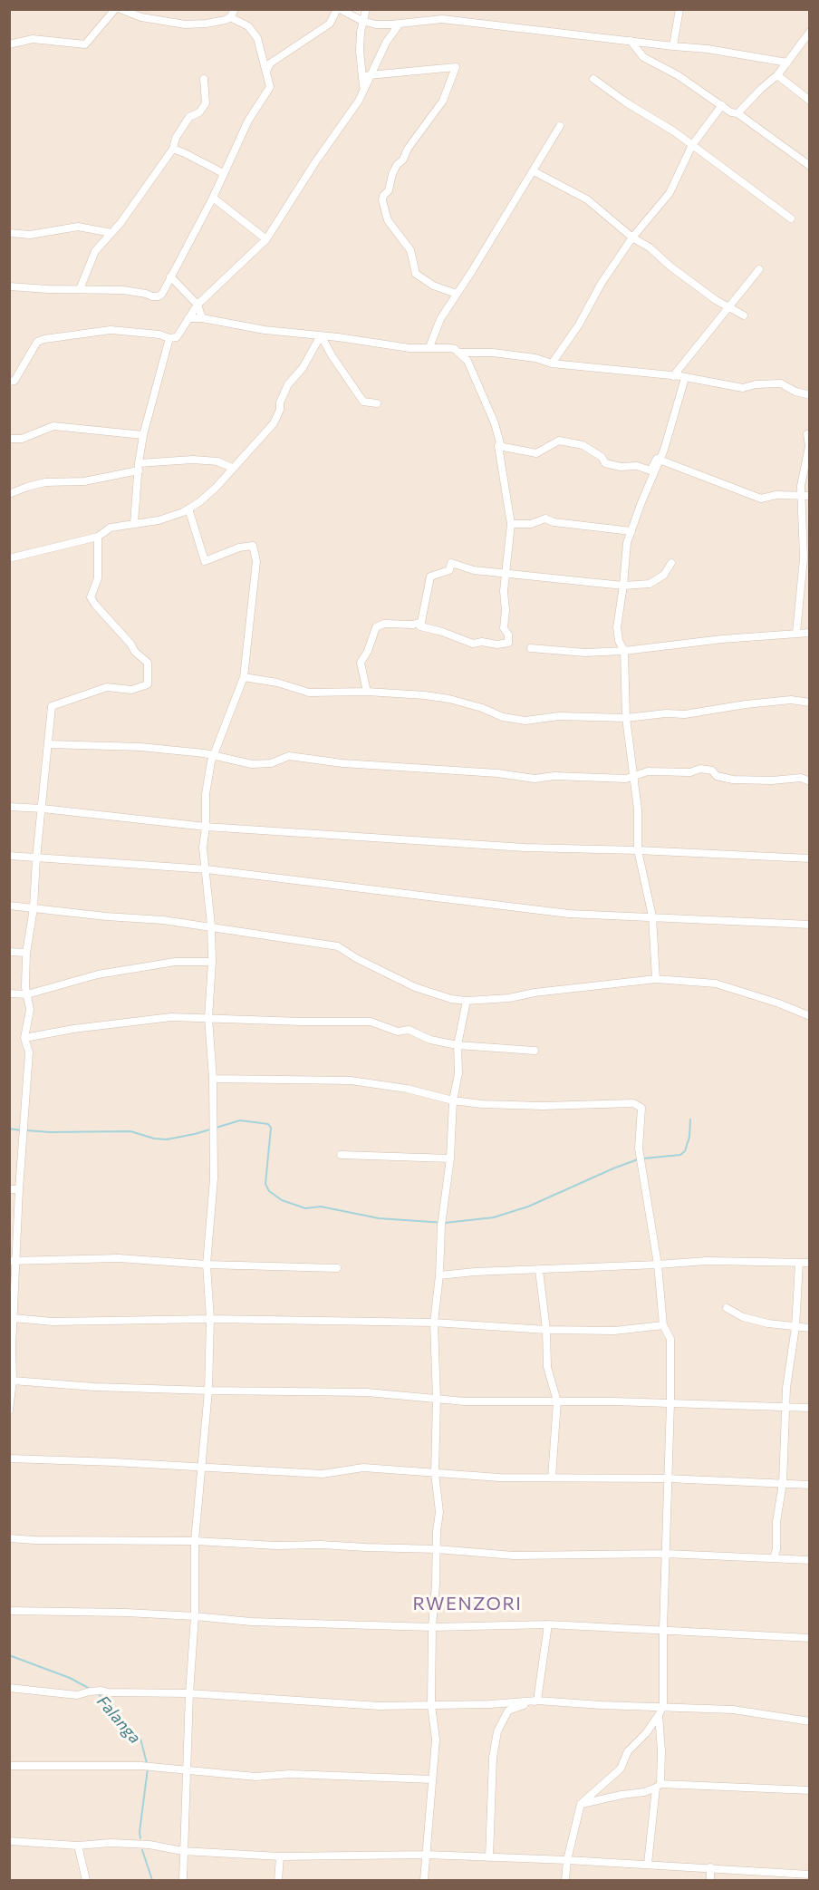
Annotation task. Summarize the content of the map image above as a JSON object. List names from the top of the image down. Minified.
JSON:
{"districts":["RWENZORI"],"water":["Falanga"]}
